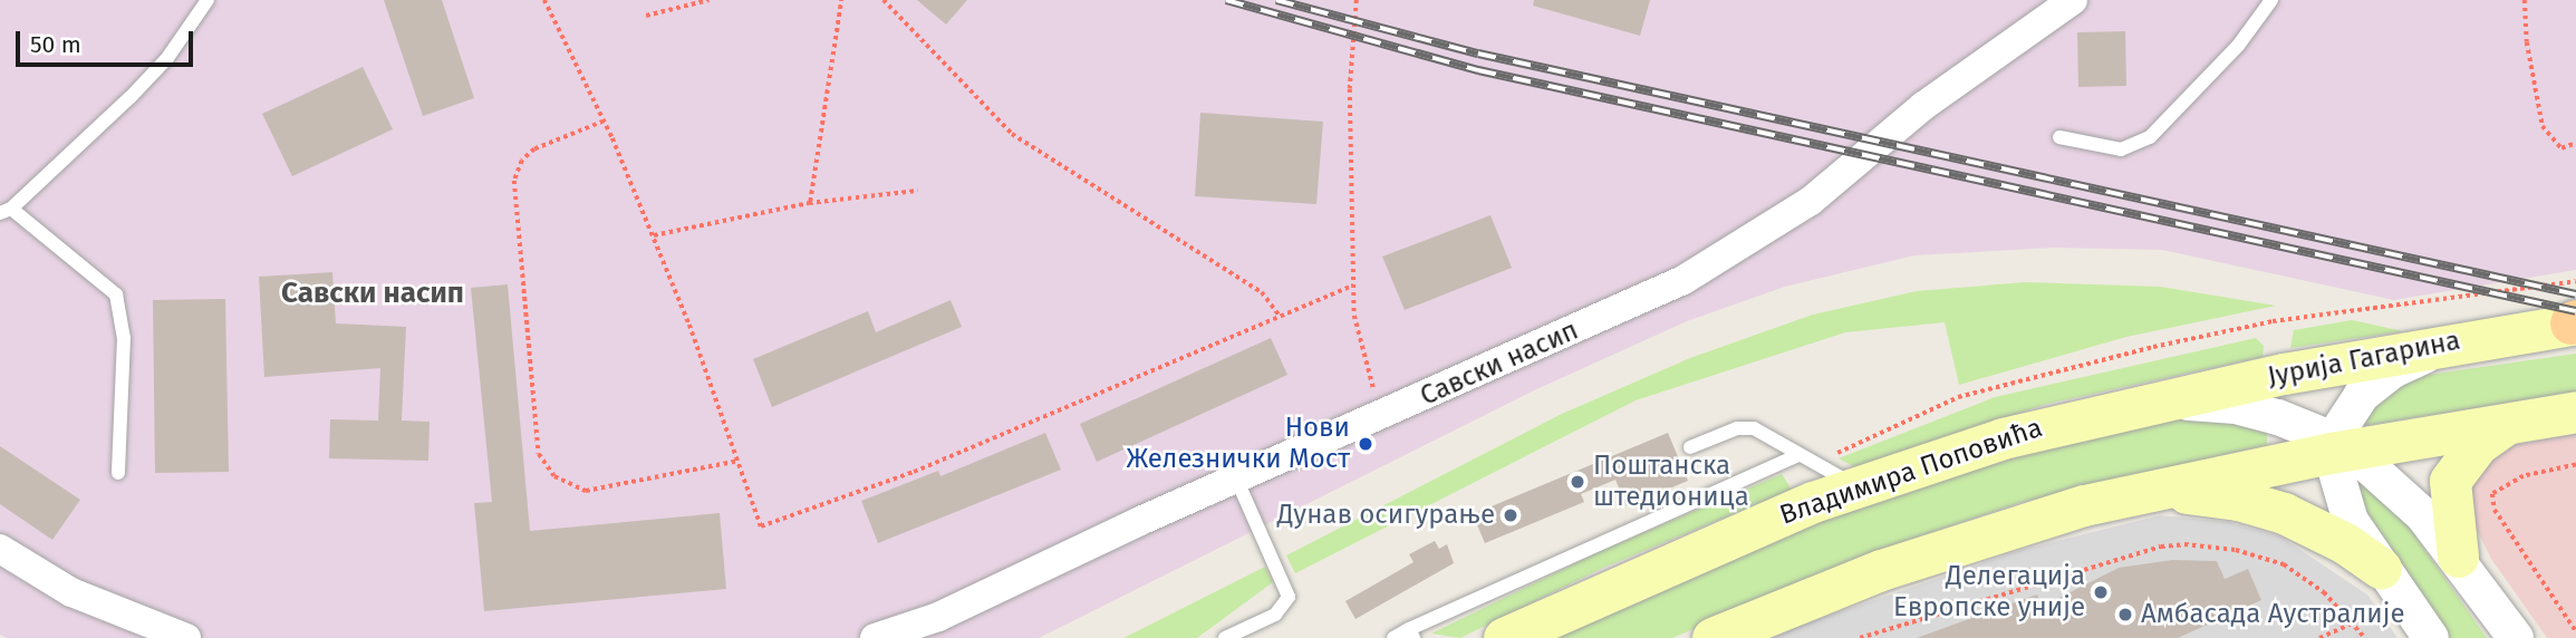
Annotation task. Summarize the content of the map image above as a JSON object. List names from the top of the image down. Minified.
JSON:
{"streets":{"main road":["Јурија Гагарина","Владимира Поповића"],"street":["Савски насип"]},"crossings":[["Јурија Гагарина","Владимира Поповића"]],"districts":["Савски насип"],"places":["Нови Железнички Мост","Поштанска штедионица","Дунав осигурање","Делегација Европске уније","Амбасада Аустралије"],"scale_bar":"50 m"}
